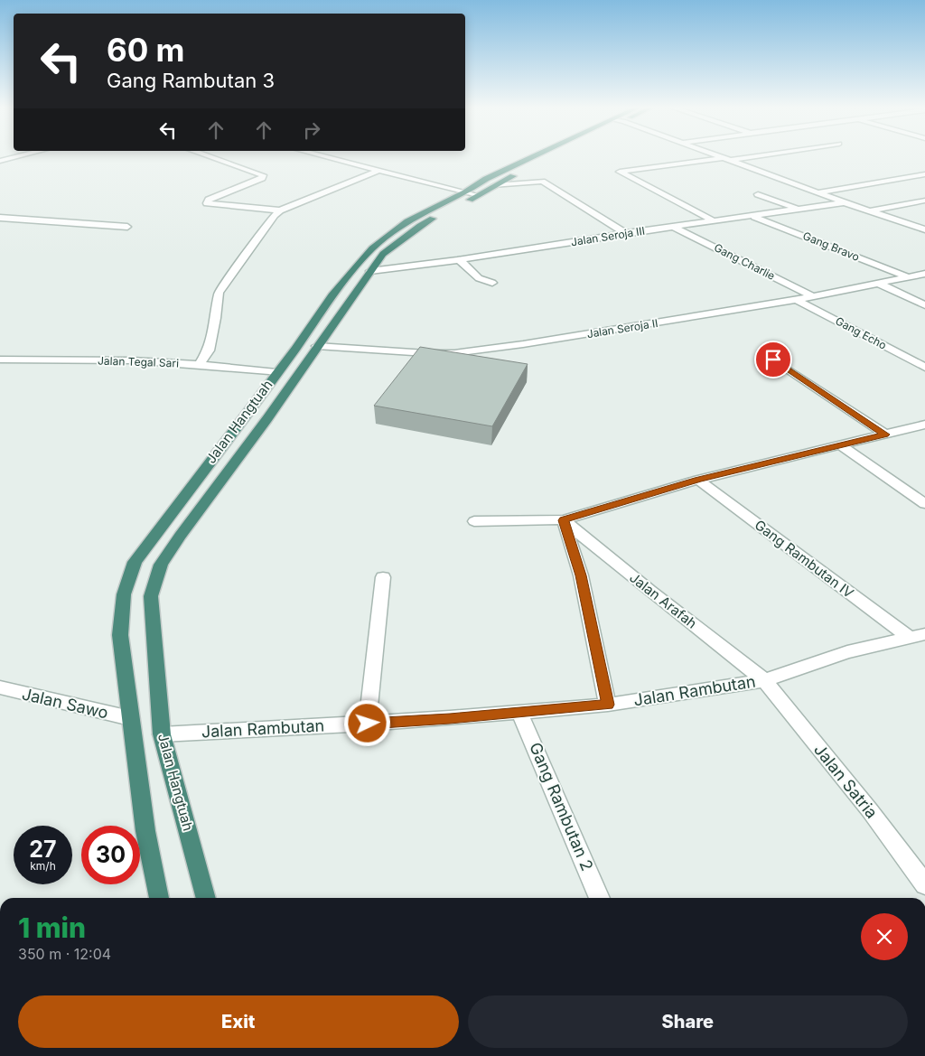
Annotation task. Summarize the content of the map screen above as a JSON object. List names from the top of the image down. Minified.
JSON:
{"streets":{"highway":["Jalan Hangtuah"],"street":["Jalan Seroja III","Gang Bravo","Gang Charlie","Jalan Seroja II","Gang Echo","Jalan Tegal Sari","Gang Rambutan IV","Jalan Arafah","Jalan Rambutan","Jalan Sawo","Jalan Satria","Gang Rambutan 2"]},"crossings":[["Jalan Seroja III","Gang Bravo"],["Jalan Seroja III","Gang Charlie"],["Jalan Seroja III","Jalan Hangtuah"],["Gang Bravo","Jalan Seroja II"],["Gang Charlie","Jalan Seroja II"],["Jalan Seroja II","Gang Echo"],["Jalan Seroja II","Jalan Hangtuah"],["Jalan Tegal Sari","Jalan Hangtuah"],["Jalan Hangtuah","Jalan Rambutan"],["Jalan Hangtuah","Jalan Sawo"],["Gang Rambutan IV","Jalan Rambutan"],["Jalan Arafah","Jalan Rambutan"],["Jalan Arafah","Jalan Satria"],["Jalan Rambutan","Jalan Satria"],["Jalan Rambutan","Gang Rambutan 2"]],"page":{"turn":["60 m","Gang Rambutan 3"],"speed":"27 km/h","limit":"30","heading":["1 min","350 m · 12:04"],"buttons":["Exit","Share"]}}
